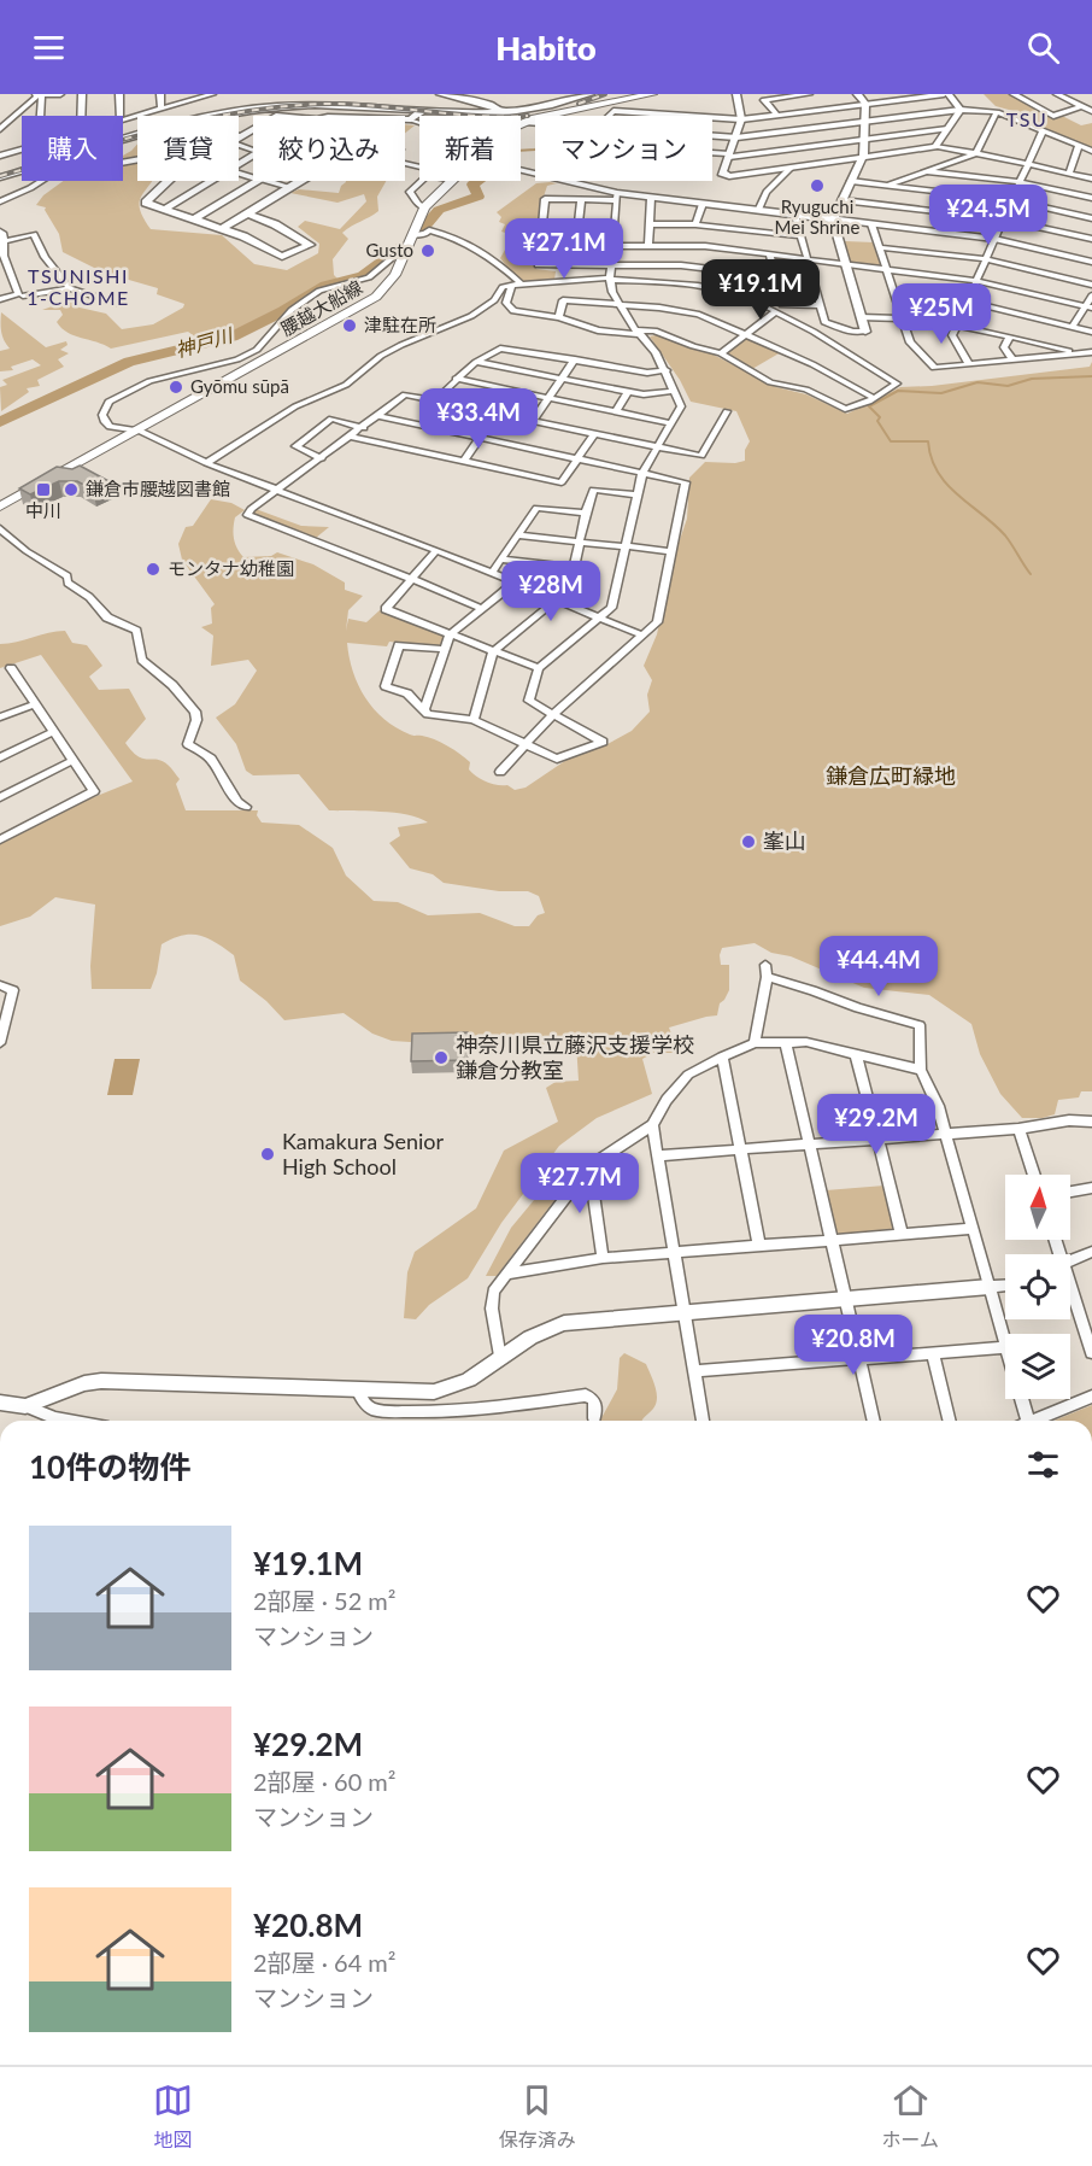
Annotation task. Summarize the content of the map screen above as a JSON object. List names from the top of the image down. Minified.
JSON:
{"streets":{"main road":["腰越大船線"]},"districts":["TSU","TSUNISHI 1-CHOME"],"water":["神戸川"],"parks":["鎌倉広町緑地"],"places":{"other":["Ryuguchi Mei Shrine","Gusto","津駐在所","Gyōmu sūpā","鎌倉市腰越図書館","モンタナ幼稚園","峯山","神奈川県立藤沢支援学校 鎌倉分教室","Kamakura Senior High School"],"transit":["中川"]},"north":"top","page":{"header":"Habito","chip":["購入","賃貸","絞り込み","新着","マンション"],"price":["¥24.5M","¥27.1M","¥19.1M","¥25M","¥33.4M","¥28M","¥44.4M","¥29.2M","¥27.7M","¥20.8M"],"heading":"10件の物件","list":[{"name":"¥19.1M","note":"2部屋 · 52 m² · マンション"},{"name":"¥29.2M","note":"2部屋 · 60 m² · マンション"},{"name":"¥20.8M","note":"2部屋 · 64 m² · マンション"}],"tabs":["地図","保存済み","ホーム"]}}
